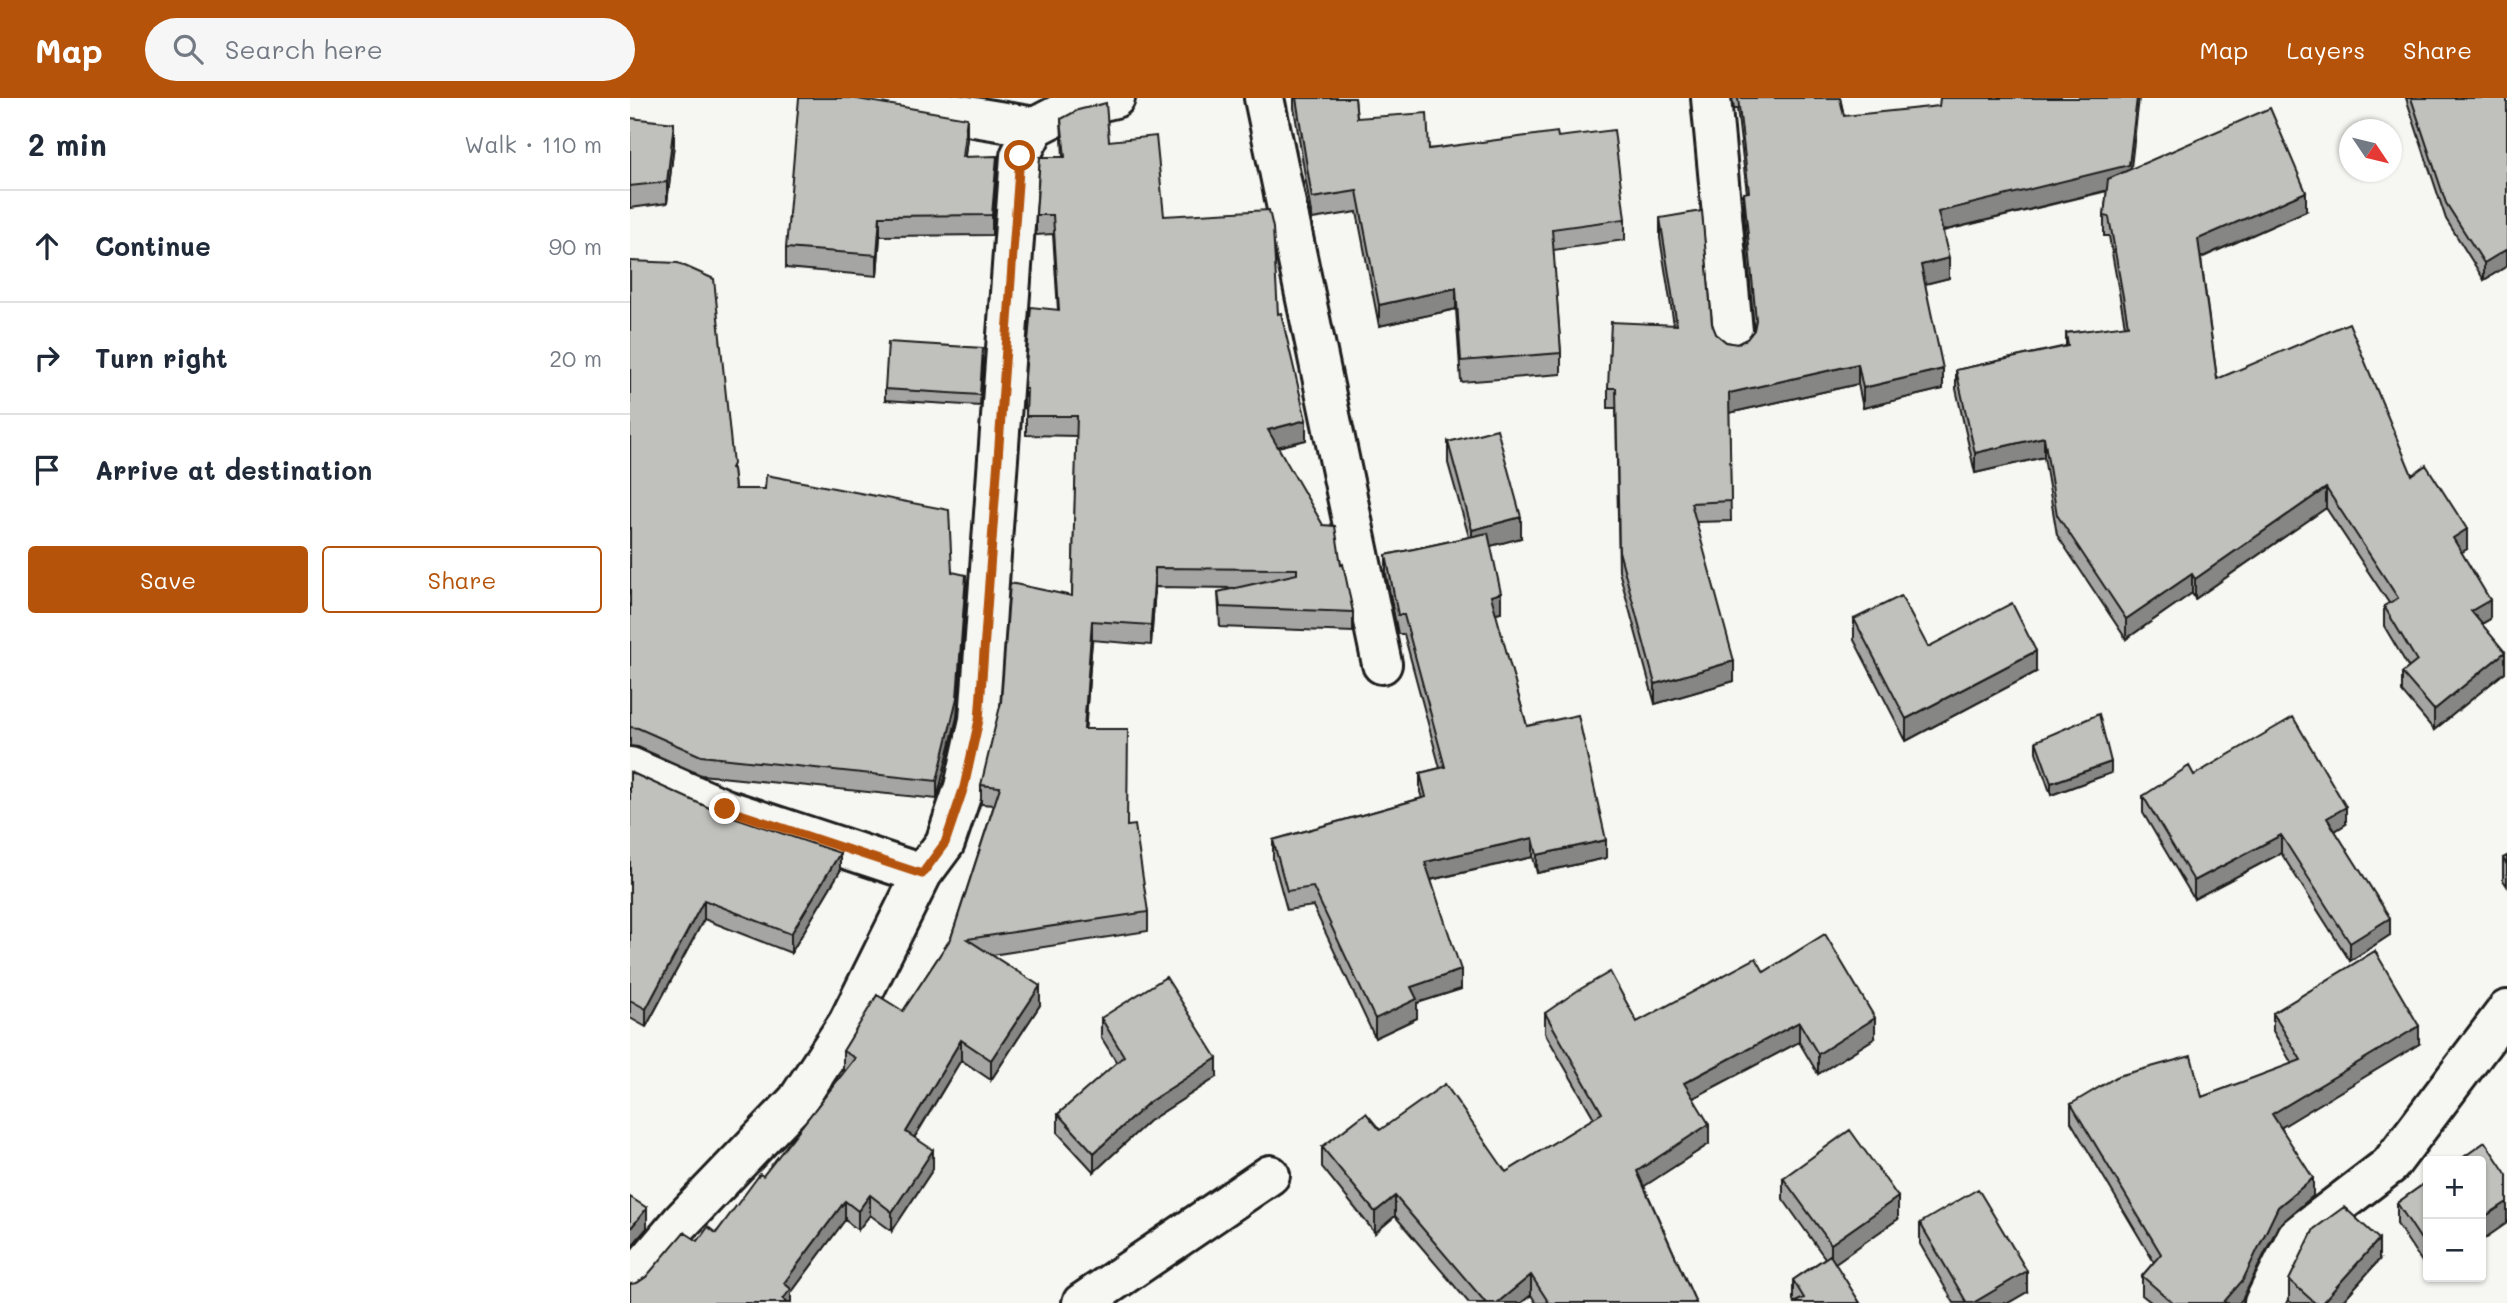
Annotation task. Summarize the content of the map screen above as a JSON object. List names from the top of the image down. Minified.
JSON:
{"north":"bottom right","page":{"header":"Map","search":"Search here","nav":["Map","Layers","Share"],"heading":["2 min","Walk · 110 m"],"list":[["Continue","90 m"],["Turn right","20 m"],"Arrive at destination"],"buttons":["Save","Share"],"map_buttons":["+","−"]}}
